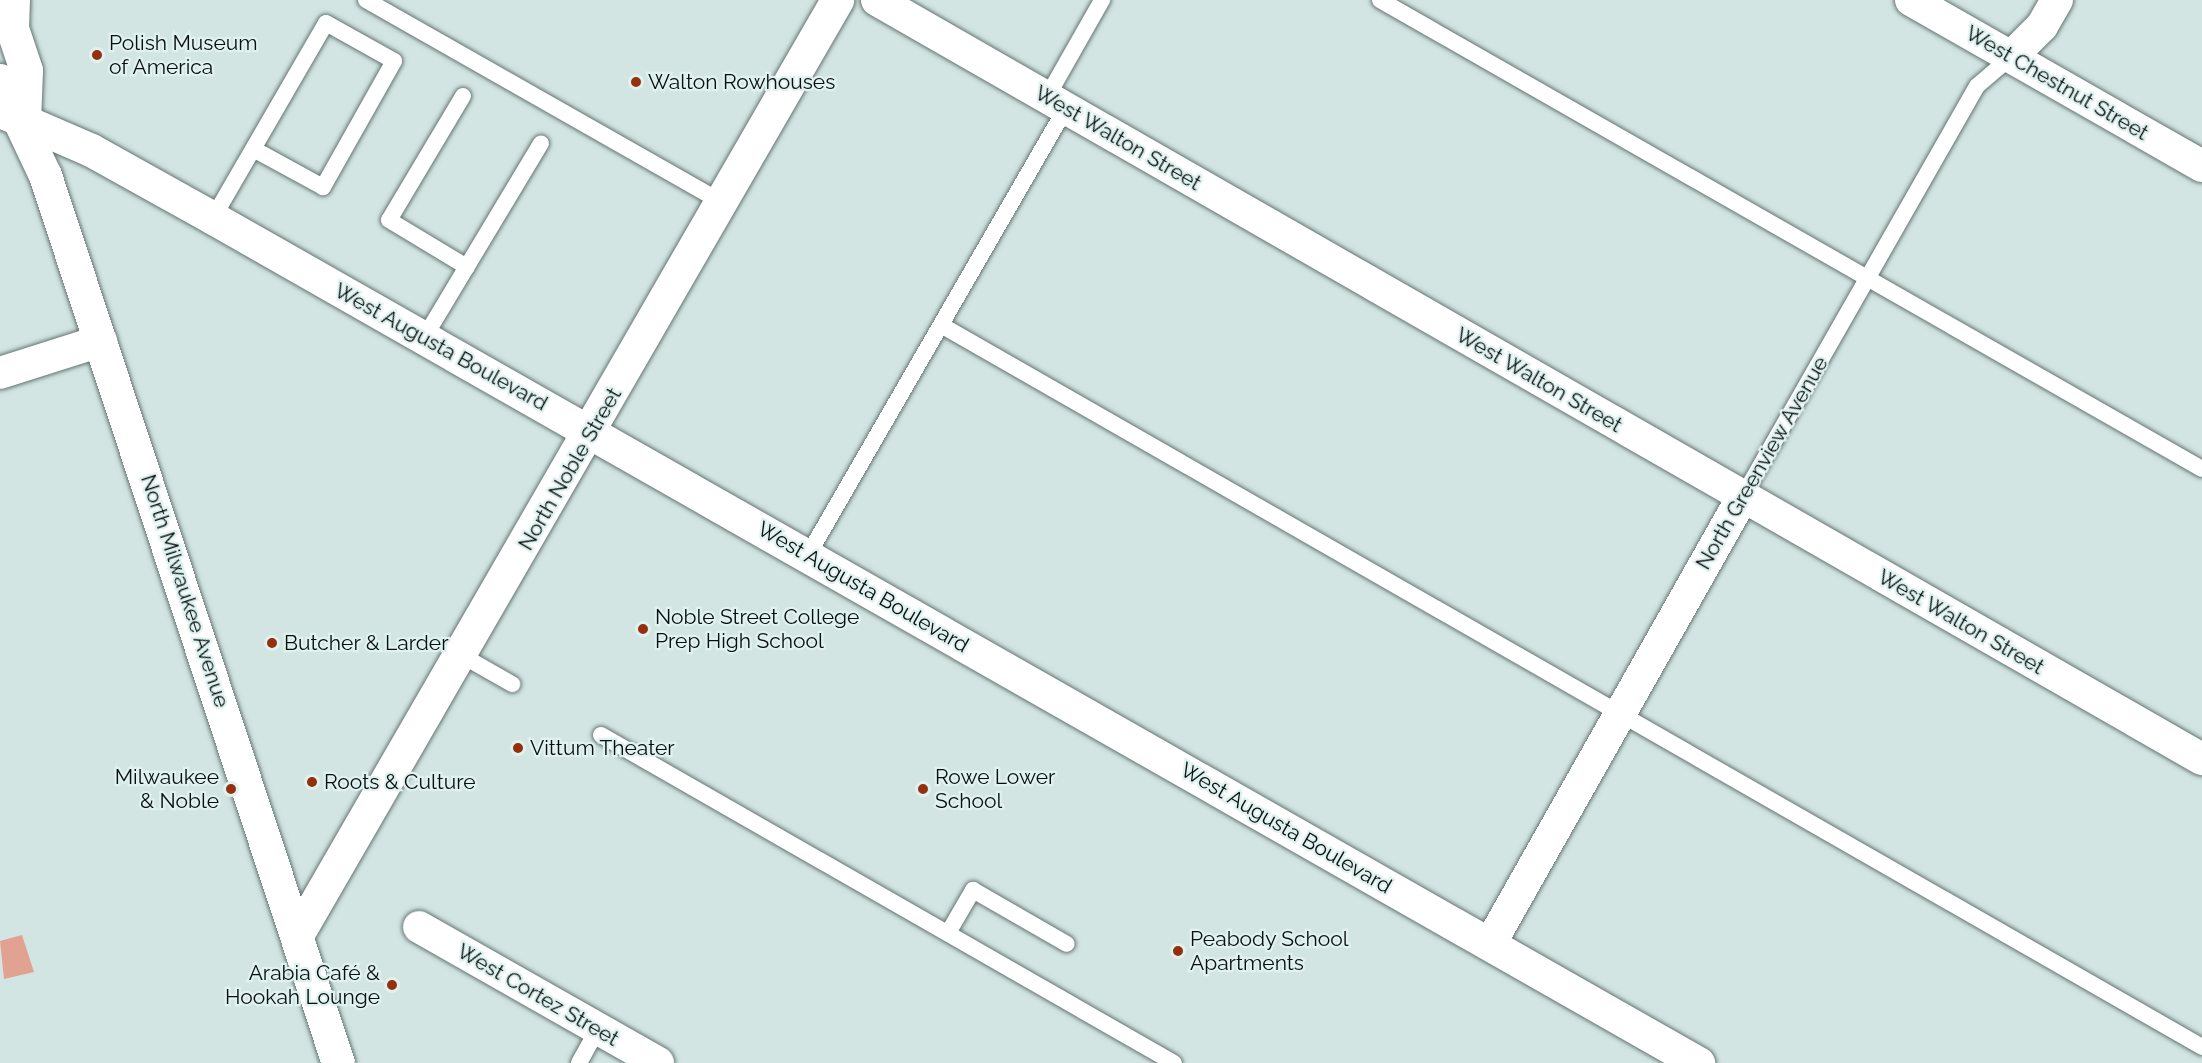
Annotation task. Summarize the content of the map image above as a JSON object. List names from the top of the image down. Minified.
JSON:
{"streets":{"street":["West Chestnut Street","West Walton Street","West Augusta Boulevard","North Greenview Avenue","North Noble Street","North Milwaukee Avenue","West Cortez Street"]},"crossings":[["West Chestnut Street","North Greenview Avenue"],["West Walton Street","North Greenview Avenue"],["West Augusta Boulevard","North Greenview Avenue"],["West Augusta Boulevard","North Noble Street"],["West Augusta Boulevard","North Milwaukee Avenue"],["North Noble Street","North Milwaukee Avenue"]],"places":["Polish Museum of America","Walton Rowhouses","Noble Street College Prep High School","Butcher & Larder","Vittum Theater","Roots & Culture","Milwaukee & Noble","Rowe Lower School","Peabody School Apartments","Arabia Café & Hookah Lounge"]}
